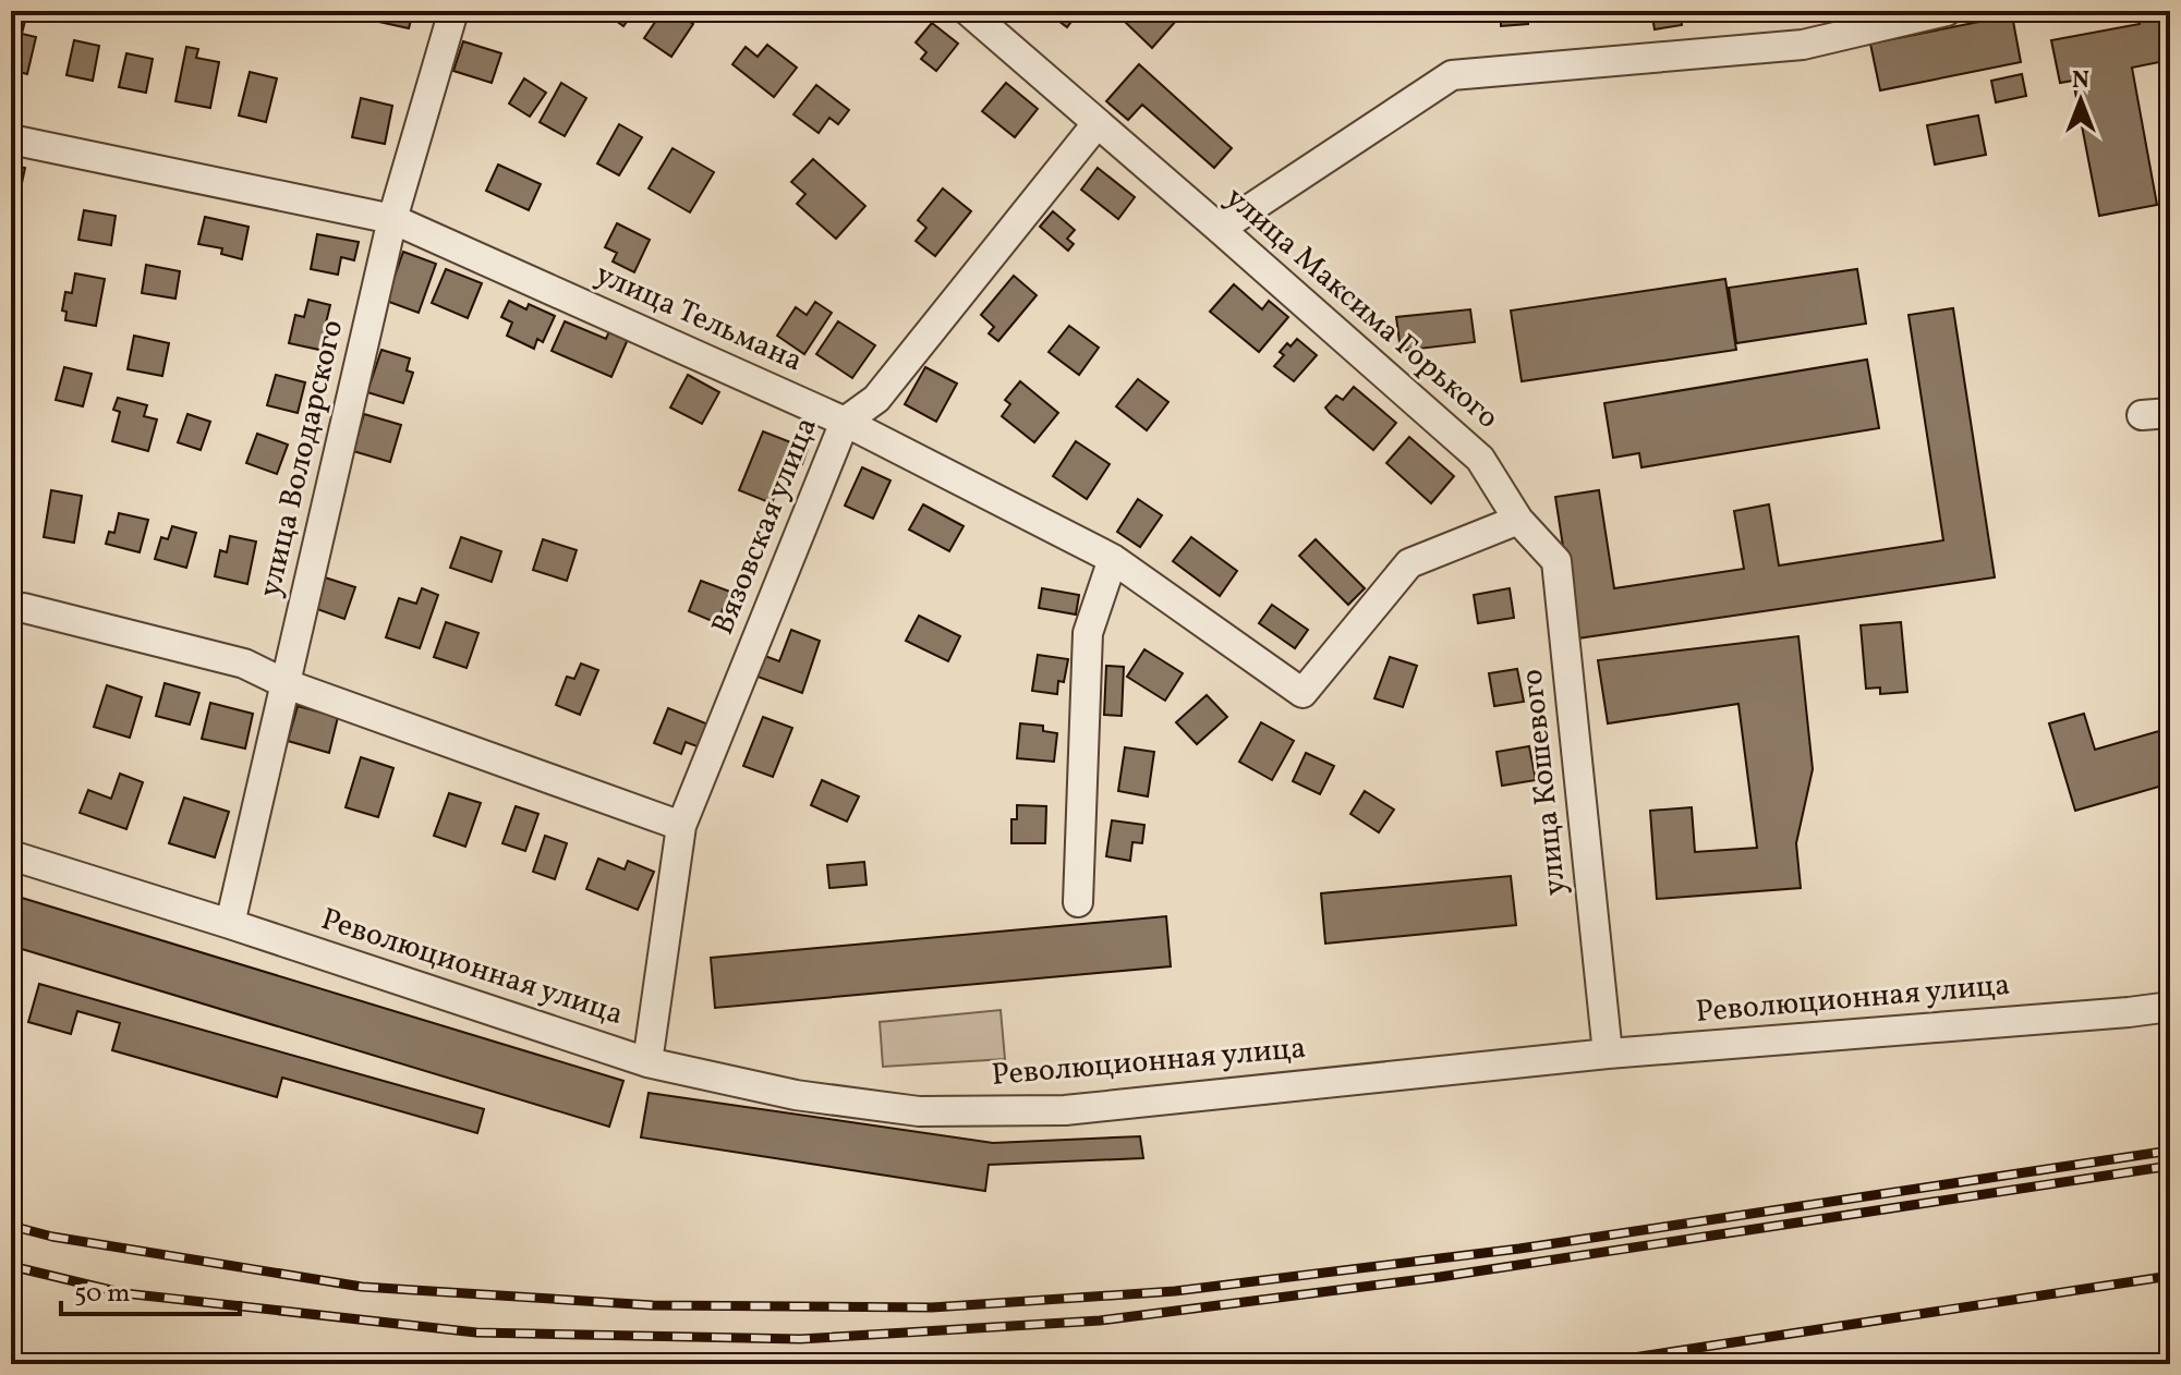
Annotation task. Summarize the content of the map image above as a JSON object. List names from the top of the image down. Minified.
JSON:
{"streets":{"street":["улица Максима Горького","улица Тельмана","улица Володарского","Вязовская улица","улица Кошевого","Революционная улица"]},"crossings":[["улица Максима Горького","улица Тельмана"],["улица Максима Горького","Вязовская улица"],["улица Максима Горького","улица Кошевого"],["улица Тельмана","улица Володарского"],["улица Тельмана","Вязовская улица"],["улица Тельмана","улица Кошевого"],["улица Володарского","Революционная улица"],["Вязовская улица","Революционная улица"],["улица Кошевого","Революционная улица"]],"scale_bar":"50 m","north":"top"}
